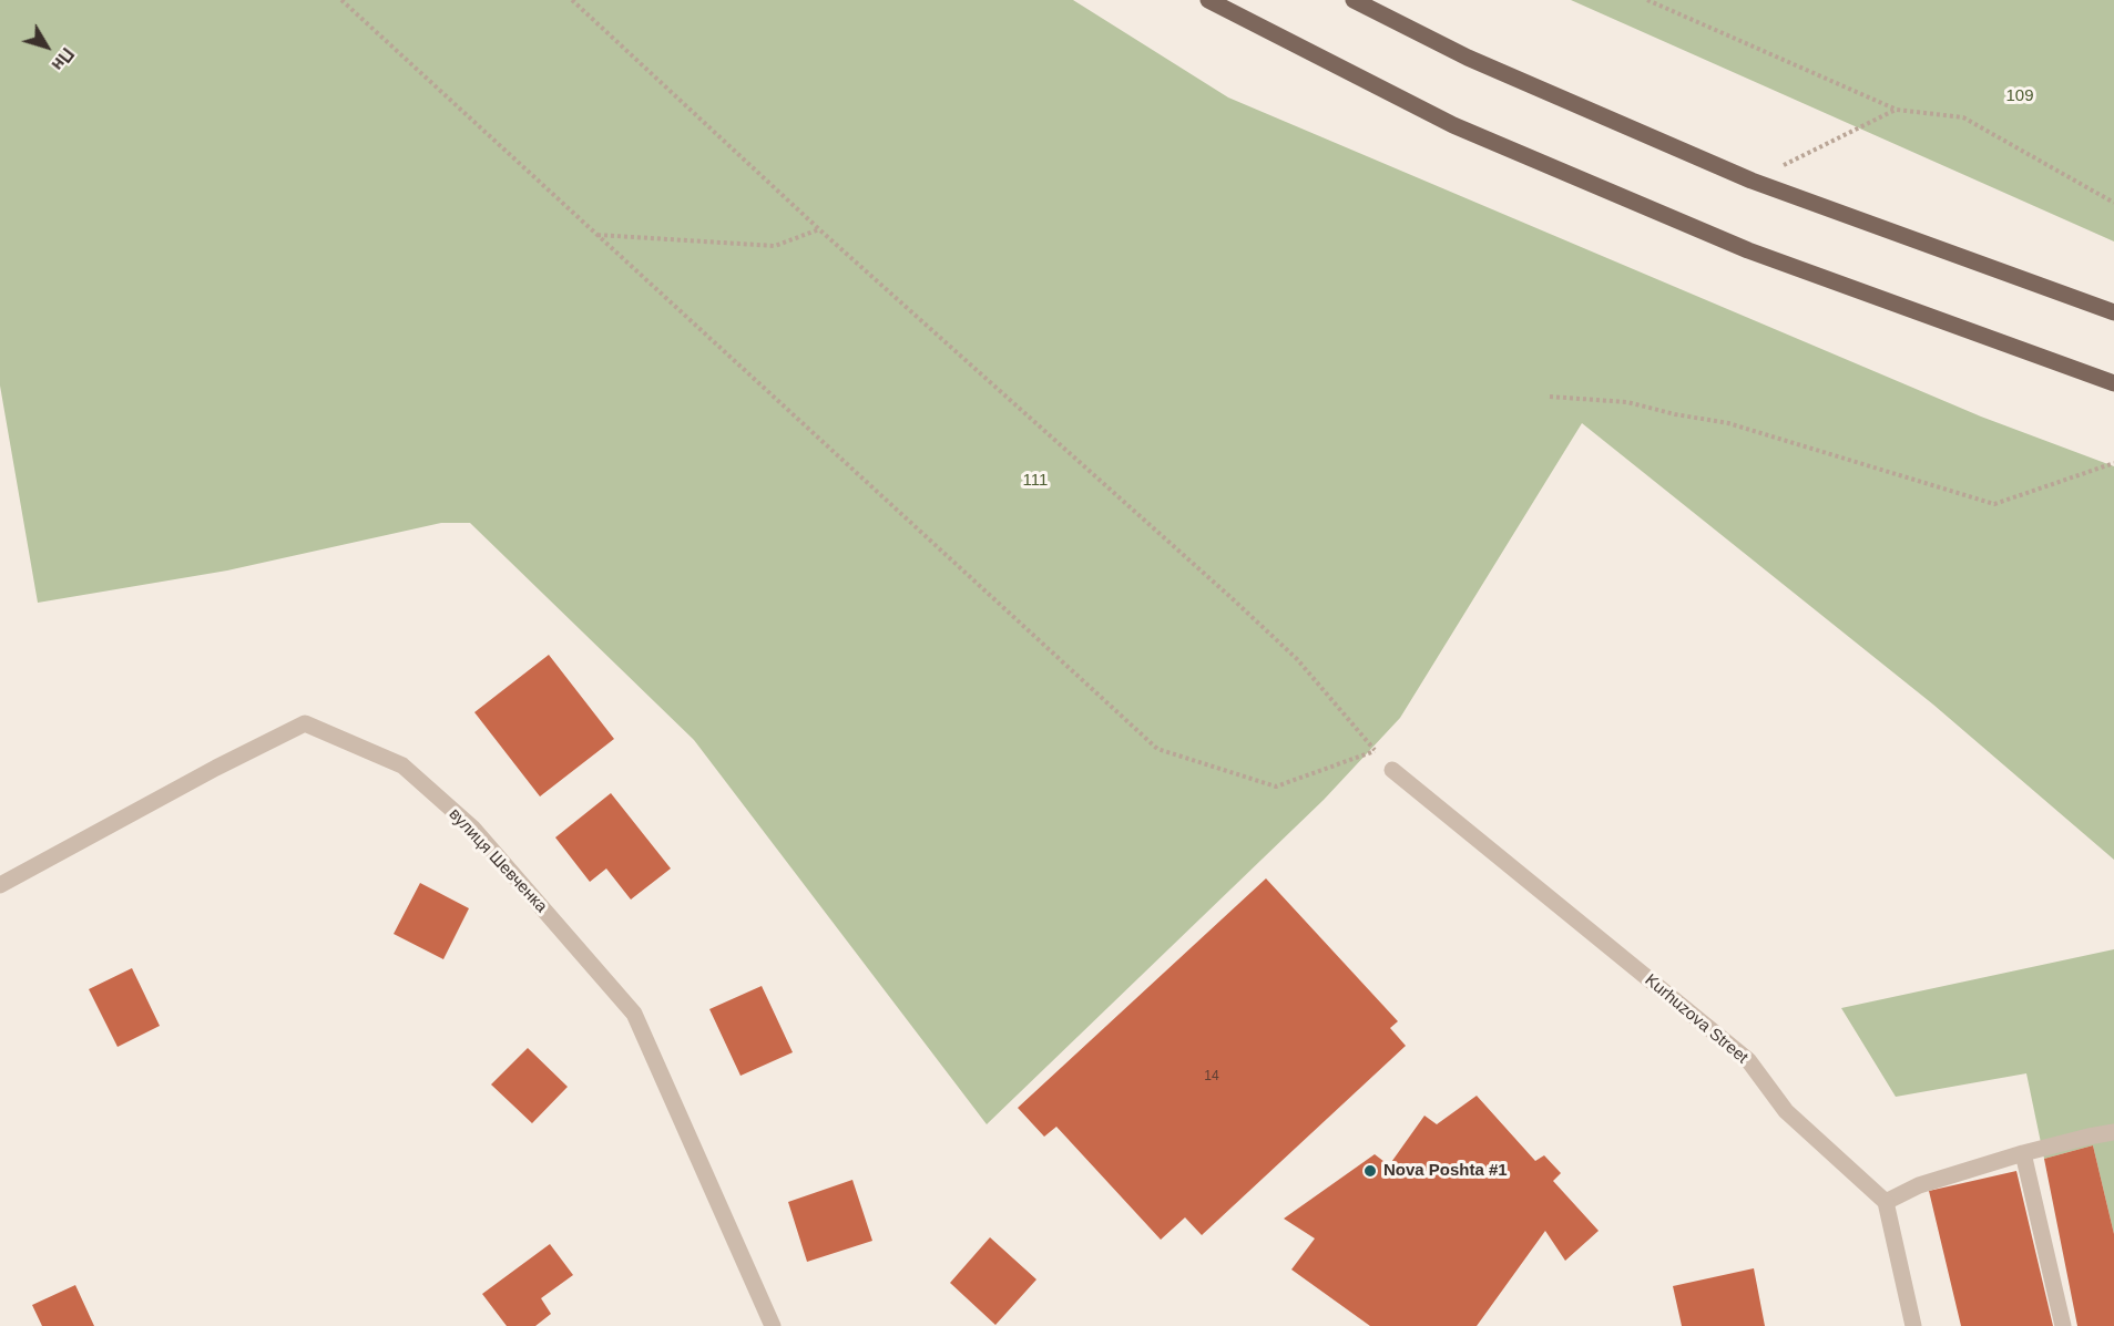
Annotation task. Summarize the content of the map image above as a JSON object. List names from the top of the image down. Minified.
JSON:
{"streets":{"street":["вулиця Шевченка","Kurhuzova Street"]},"parks":["109","111"],"places":["Nova Poshta #1"],"house_numbers":["14"],"north":"bottom right"}
